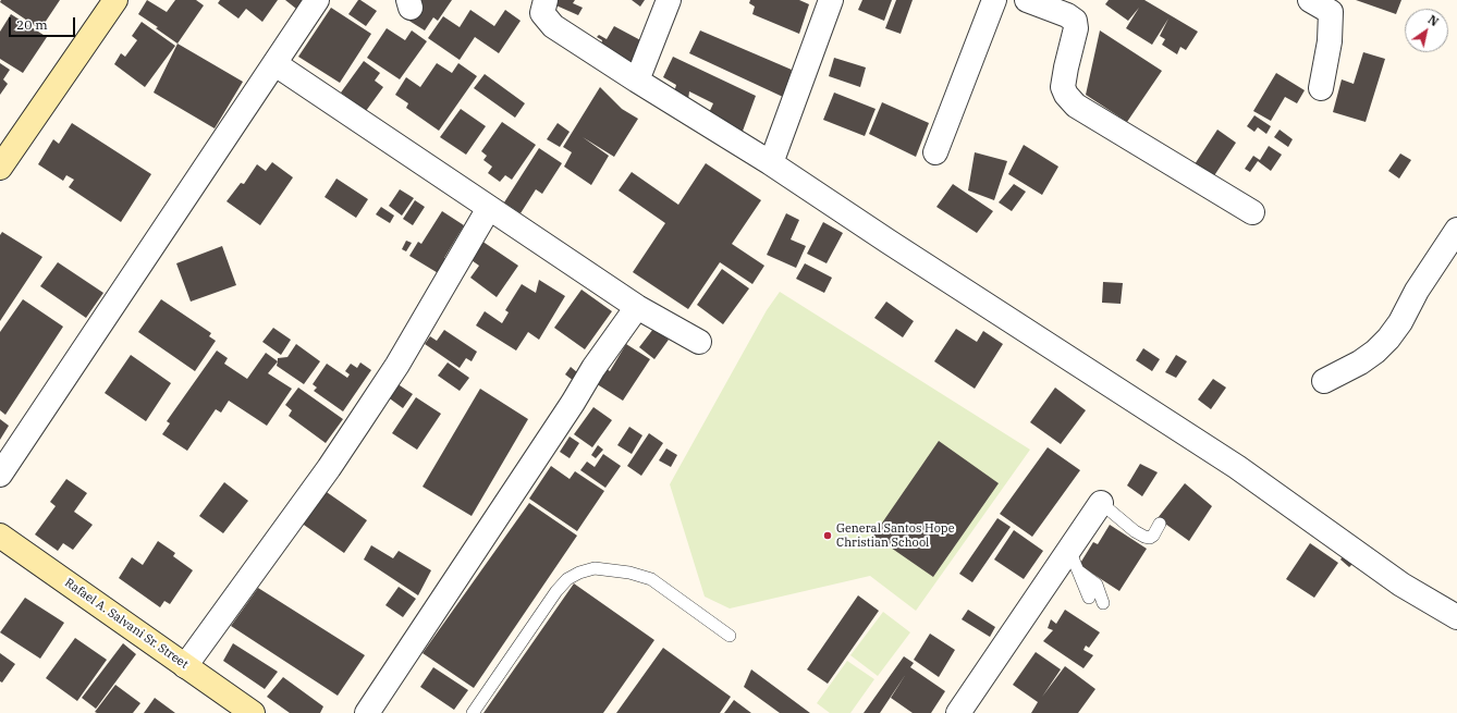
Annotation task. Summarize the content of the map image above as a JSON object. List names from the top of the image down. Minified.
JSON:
{"streets":{"street":["Rafael A. Salvani Sr. Street"]},"places":["General Santos Hope Christian School"],"scale_bar":"20 m","north":"top right"}
